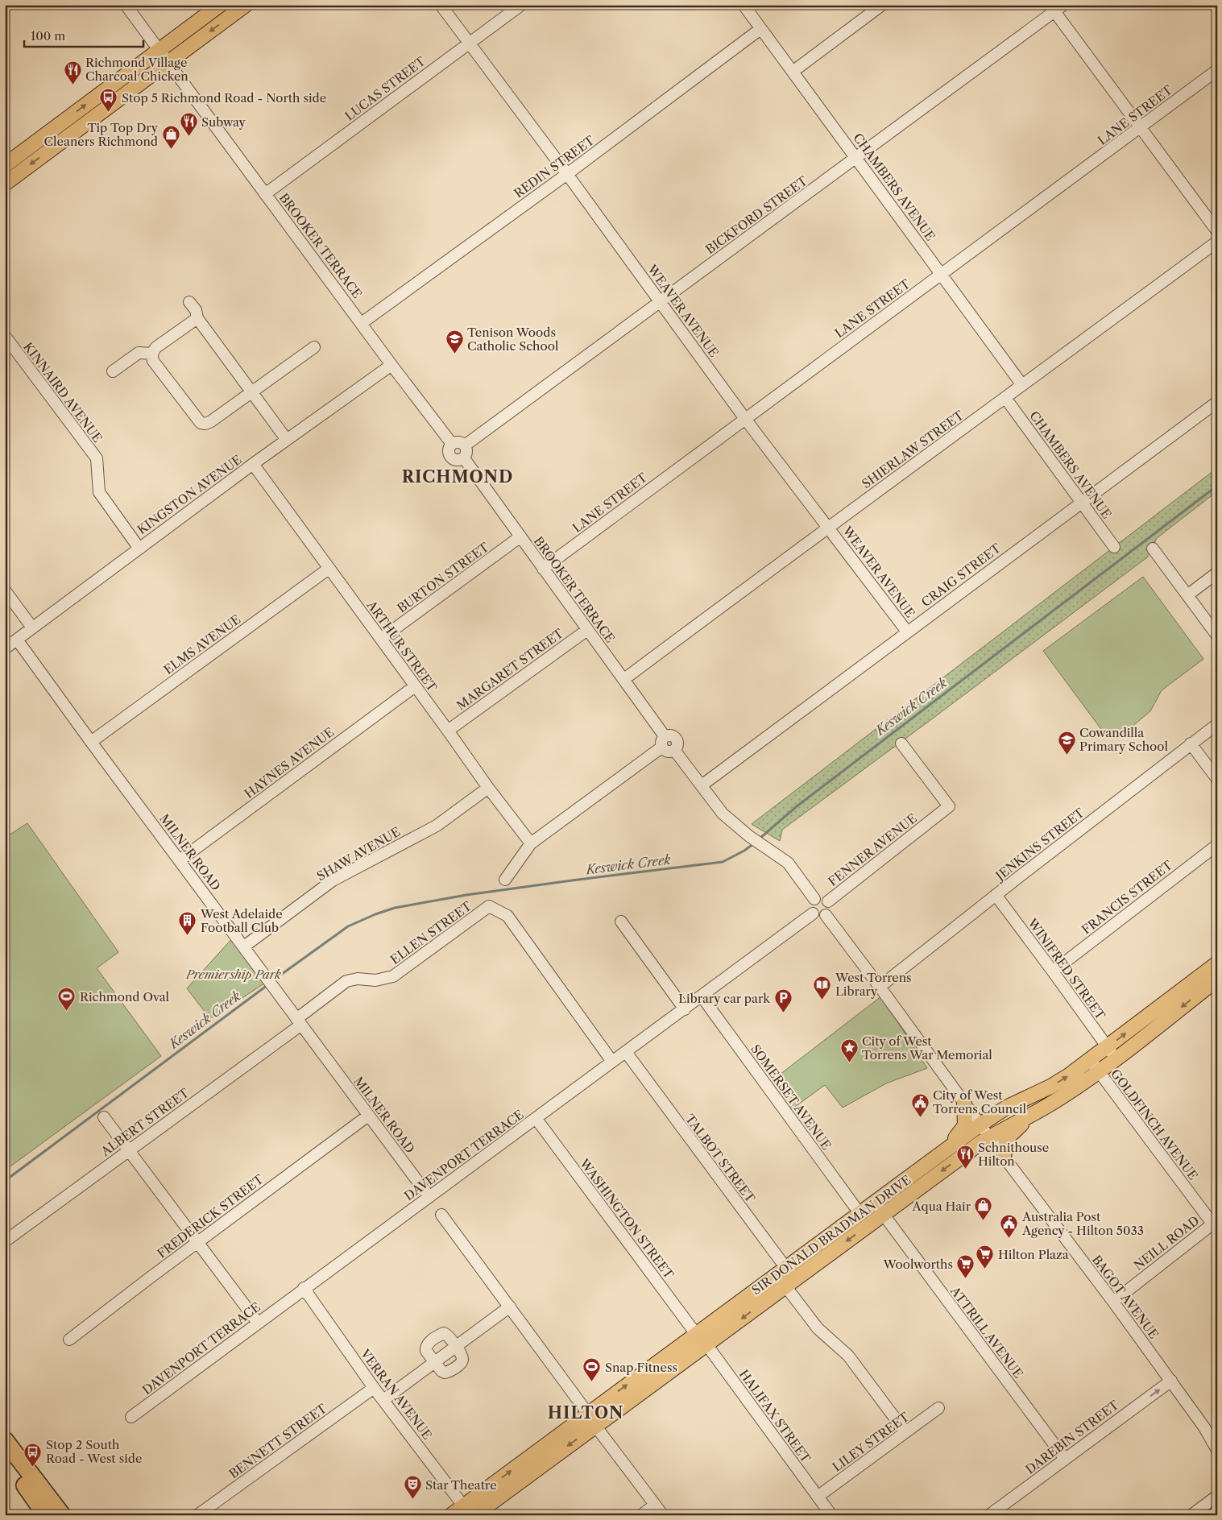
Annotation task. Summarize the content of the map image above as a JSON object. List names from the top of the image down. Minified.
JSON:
{"streets":{"main road":["SIR DONALD BRADMAN DRIVE"],"street":["LUCAS STREET","LANE STREET","REDIN STREET","CHAMBERS AVENUE","BICKFORD STREET","BROOKER TERRACE","WEAVER AVENUE","KINNAIRD AVENUE","SHIERLAW STREET","KINGSTON AVENUE","CRAIG STREET","BURTON STREET","ELMS AVENUE","ARTHUR STREET","MARGARET STREET","HAYNES AVENUE","JENKINS STREET","FENNER AVENUE","MILNER ROAD","SHAW AVENUE","FRANCIS STREET","ELLEN STREET","WINIFRED STREET","SOMERSET AVENUE","ALBERT STREET","GOLDFINCH AVENUE","DAVENPORT TERRACE","TALBOT STREET","FREDERICK STREET","WASHINGTON STREET","NEILL ROAD","BAGOT AVENUE","ATTRILL AVENUE","VERRAN AVENUE","HALIFAX STREET","DAREBIN STREET","BENNETT STREET","LILEY STREET"]},"crossings":[["LUCAS STREET","BROOKER TERRACE"],["LUCAS STREET","WEAVER AVENUE"],["LANE STREET","CHAMBERS AVENUE"],["LANE STREET","BROOKER TERRACE"],["LANE STREET","WEAVER AVENUE"],["REDIN STREET","CHAMBERS AVENUE"],["REDIN STREET","BROOKER TERRACE"],["REDIN STREET","WEAVER AVENUE"],["CHAMBERS AVENUE","BICKFORD STREET"],["CHAMBERS AVENUE","SHIERLAW STREET"],["CHAMBERS AVENUE","CRAIG STREET"],["BICKFORD STREET","BROOKER TERRACE"],["BICKFORD STREET","WEAVER AVENUE"],["BROOKER TERRACE","SHIERLAW STREET"],["BROOKER TERRACE","KINGSTON AVENUE"],["BROOKER TERRACE","BURTON STREET"],["BROOKER TERRACE","MARGARET STREET"],["WEAVER AVENUE","SHIERLAW STREET"],["WEAVER AVENUE","CRAIG STREET"],["KINNAIRD AVENUE","KINGSTON AVENUE"],["KINGSTON AVENUE","ARTHUR STREET"],["KINGSTON AVENUE","MILNER ROAD"],["BURTON STREET","ARTHUR STREET"],["ELMS AVENUE","ARTHUR STREET"],["ELMS AVENUE","MILNER ROAD"],["ARTHUR STREET","MARGARET STREET"],["ARTHUR STREET","HAYNES AVENUE"],["ARTHUR STREET","SHAW AVENUE"],["HAYNES AVENUE","MILNER ROAD"],["JENKINS STREET","WINIFRED STREET"],["FENNER AVENUE","DAVENPORT TERRACE"],["MILNER ROAD","SHAW AVENUE"],["MILNER ROAD","ELLEN STREET"],["MILNER ROAD","ALBERT STREET"],["MILNER ROAD","DAVENPORT TERRACE"],["MILNER ROAD","FREDERICK STREET"],["FRANCIS STREET","WINIFRED STREET"],["ELLEN STREET","ALBERT STREET"],["ELLEN STREET","DAVENPORT TERRACE"],["WINIFRED STREET","SIR DONALD BRADMAN DRIVE"],["SOMERSET AVENUE","DAVENPORT TERRACE"],["SOMERSET AVENUE","SIR DONALD BRADMAN DRIVE"],["GOLDFINCH AVENUE","SIR DONALD BRADMAN DRIVE"],["GOLDFINCH AVENUE","NEILL ROAD"],["DAVENPORT TERRACE","TALBOT STREET"],["DAVENPORT TERRACE","WASHINGTON STREET"],["DAVENPORT TERRACE","VERRAN AVENUE"],["TALBOT STREET","SIR DONALD BRADMAN DRIVE"],["TALBOT STREET","LILEY STREET"],["WASHINGTON STREET","SIR DONALD BRADMAN DRIVE"],["WASHINGTON STREET","HALIFAX STREET"],["SIR DONALD BRADMAN DRIVE","BAGOT AVENUE"],["SIR DONALD BRADMAN DRIVE","ATTRILL AVENUE"],["SIR DONALD BRADMAN DRIVE","VERRAN AVENUE"],["SIR DONALD BRADMAN DRIVE","HALIFAX STREET"],["NEILL ROAD","BAGOT AVENUE"],["BAGOT AVENUE","DAREBIN STREET"],["ATTRILL AVENUE","DAREBIN STREET"],["VERRAN AVENUE","BENNETT STREET"],["HALIFAX STREET","LILEY STREET"]],"one_way":["DAREBIN STREET"],"districts":["RICHMOND","HILTON"],"water":["Keswick Creek"],"parks":["Premiership Park"],"places":{"restaurant":["Richmond Village Charcoal Chicken","Subway","Schnithouse Hilton"],"bus stop":["Stop 5 Richmond Road - North side","Stop 2 South Road - West side"],"shop":["Tip Top Dry Cleaners Richmond","Aqua Hair"],"school or university":["Tenison Woods Catholic School","Cowandilla Primary School"],"building":["West Adelaide Football Club"],"library":["West Torrens Library"],"sports":["Richmond Oval","Snap Fitness"],"parking":["Library car park"],"place":["City of West Torrens War Memorial"],"public building":["City of West Torrens Council","Australia Post Agency - Hilton 5033"],"supermarket":["Hilton Plaza","Woolworths"],"theatre":["Star Theatre"]},"scale_bar":"100 m"}
